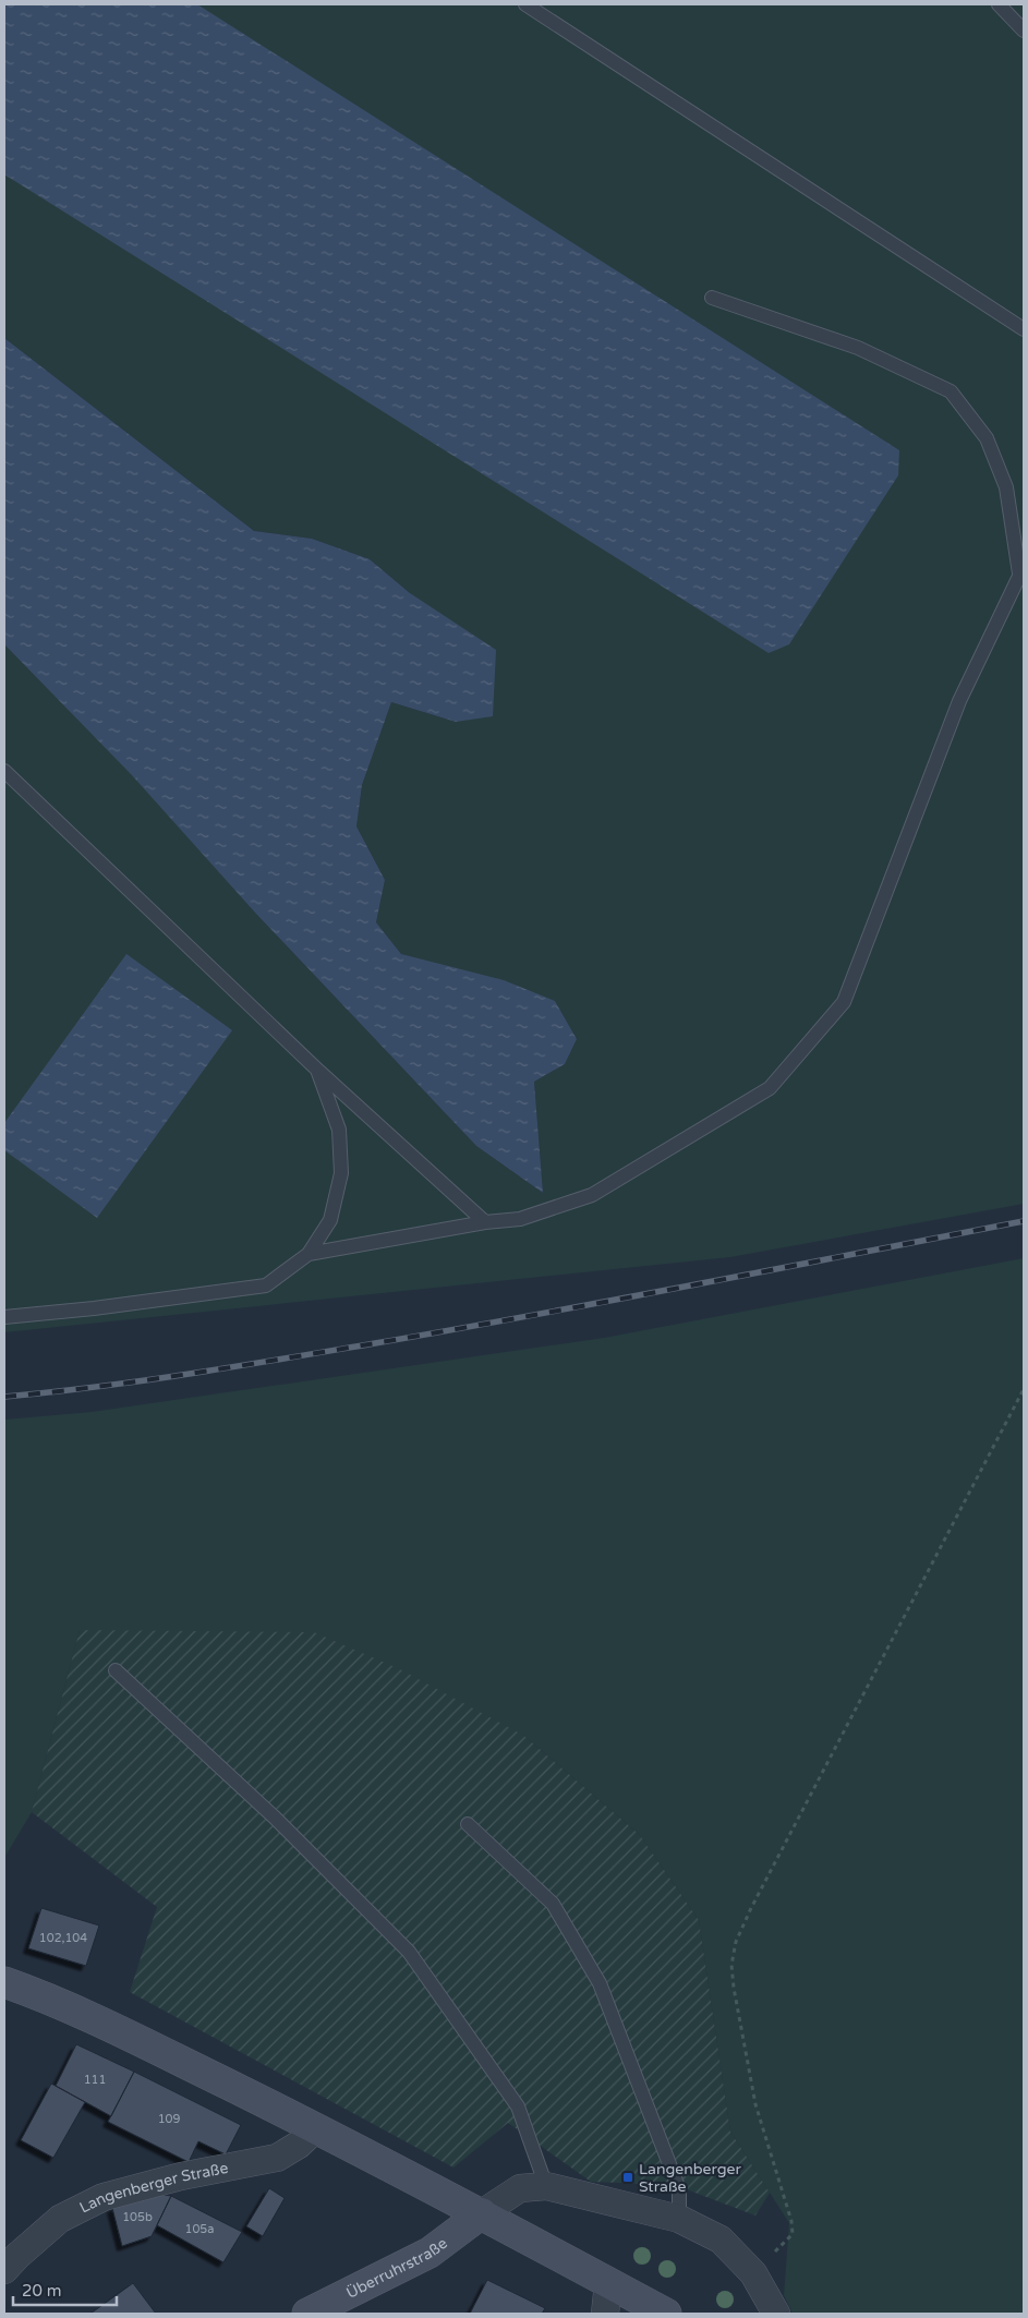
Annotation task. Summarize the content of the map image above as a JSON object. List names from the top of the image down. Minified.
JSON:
{"streets":{"main road":["Überruhrstraße"],"street":["Langenberger Straße"]},"places":{"transit":["Langenberger Straße"]},"house_numbers":["102,104","111","109","105b","105a"],"scale_bar":"20 m"}
